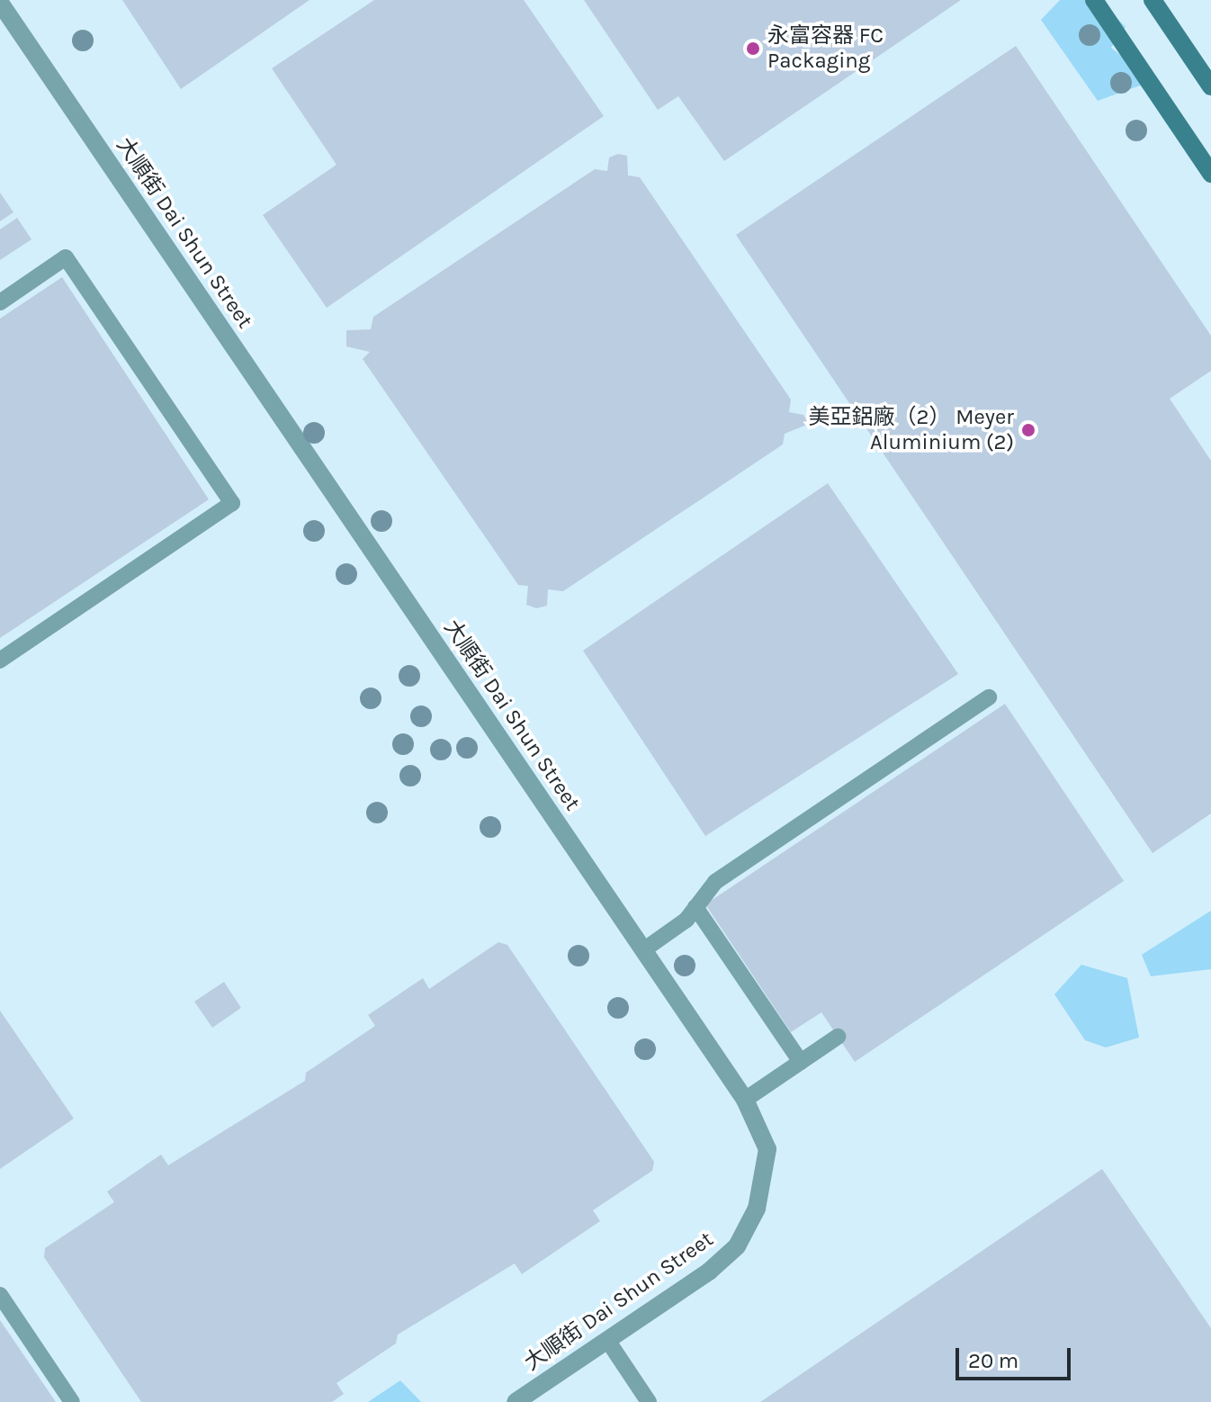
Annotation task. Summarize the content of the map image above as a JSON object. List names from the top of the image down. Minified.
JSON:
{"streets":{"street":["大順街 Dai Shun Street"]},"places":["永富容器 FC Packaging","美亞鋁廠（2） Meyer Aluminium (2)"],"scale_bar":"20 m"}
